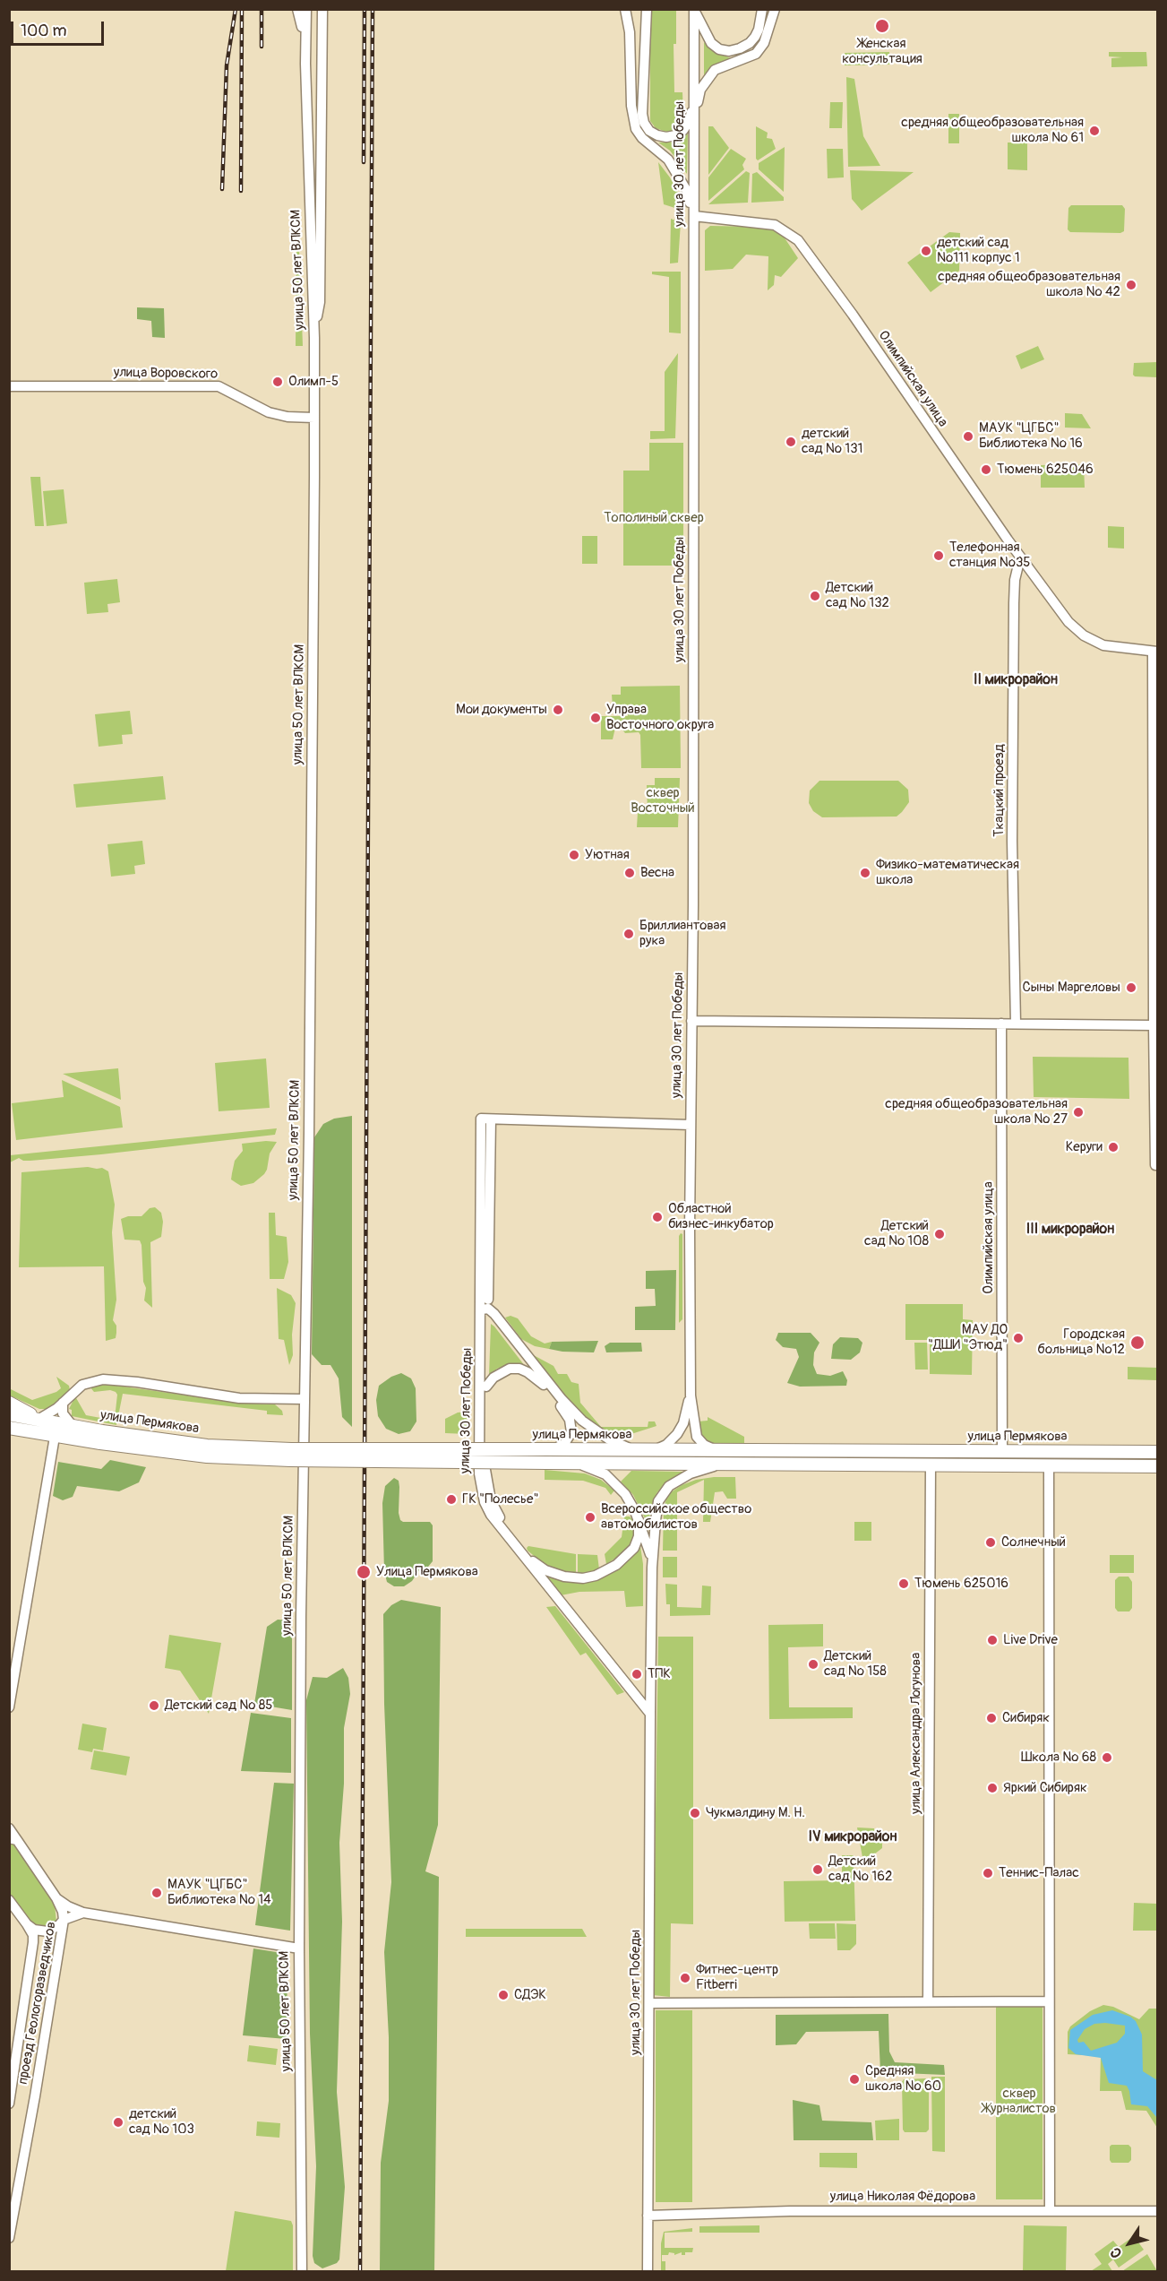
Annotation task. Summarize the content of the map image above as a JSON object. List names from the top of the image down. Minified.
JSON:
{"streets":{"main road":["улица Пермякова"],"street":["улица 30 лет Победы","улица 50 лет ВЛКСМ","улица Воровского","Олимпийская улица","Ткацкий проезд","улица Александра Логунова","проезд Геологоразведчиков","улица Николая Фёдорова"]},"crossings":[["улица 30 лет Победы","Олимпийская улица"],["улица 30 лет Победы","улица Николая Фёдорова"],["улица 50 лет ВЛКСМ","улица Воровского"],["улица 50 лет ВЛКСМ","проезд Геологоразведчиков"],["Олимпийская улица","Ткацкий проезд"],["Олимпийская улица","улица Пермякова"],["улица Пермякова","улица Александра Логунова"]],"districts":["II микрорайон","III микрорайон","IV микрорайон"],"parks":["Тополиный сквер","сквер Восточный","сквер Журналистов"],"places":["Женская консультация","средняя общеобразовательная школа № 61","детский сад №111 корпус 1","средняя общеобразовательная школа № 42","Олимп-5","МАУК \"ЦГБС\" Библиотека № 16","детский сад № 131","Тюмень 625046","Телефонная станция №35","Детский сад № 132","Мои документы","Управа Восточного округа","Уютная","Весна","Физико-математическая школа","Бриллиантовая рука","Сыны Маргеловы","средняя общеобразовательная школа № 27","Керуги","Областной бизнес-инкубатор","Детский сад № 108","МАУ ДО \"ДШИ \"Этюд\"","Городская больница №12","ГК \"Полесье\"","Всероссийское общество автомобилистов","Солнечный","Улица Пермякова","Тюмень 625016","Live Drive","Детский сад № 158","ТПК","Детский сад № 85","Сибиряк","Школа № 68","Яркий Сибиряк","Чукмалдину М. Н.","Детский сад № 162","Теннис-Палас","МАУК \"ЦГБС\" Библиотека № 14","Фитнес-центр Fitberri","СДЭК","Средняя школа № 60","детский сад № 103"],"scale_bar":"100 m","north":"bottom left"}
